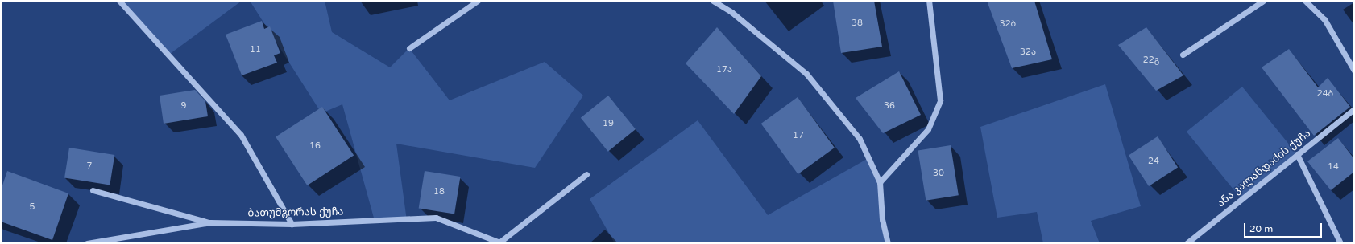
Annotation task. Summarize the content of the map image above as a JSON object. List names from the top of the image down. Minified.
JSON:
{"streets":{"street":["ანა კალანდაძის ქუჩა","ბათუმგორას ქუჩა"]},"house_numbers":["38","32ბ","11","32ა","22გ","17ა","24ბ","9","36","19","17","16","24","7","14","30","18","5"],"scale_bar":"20 m"}
